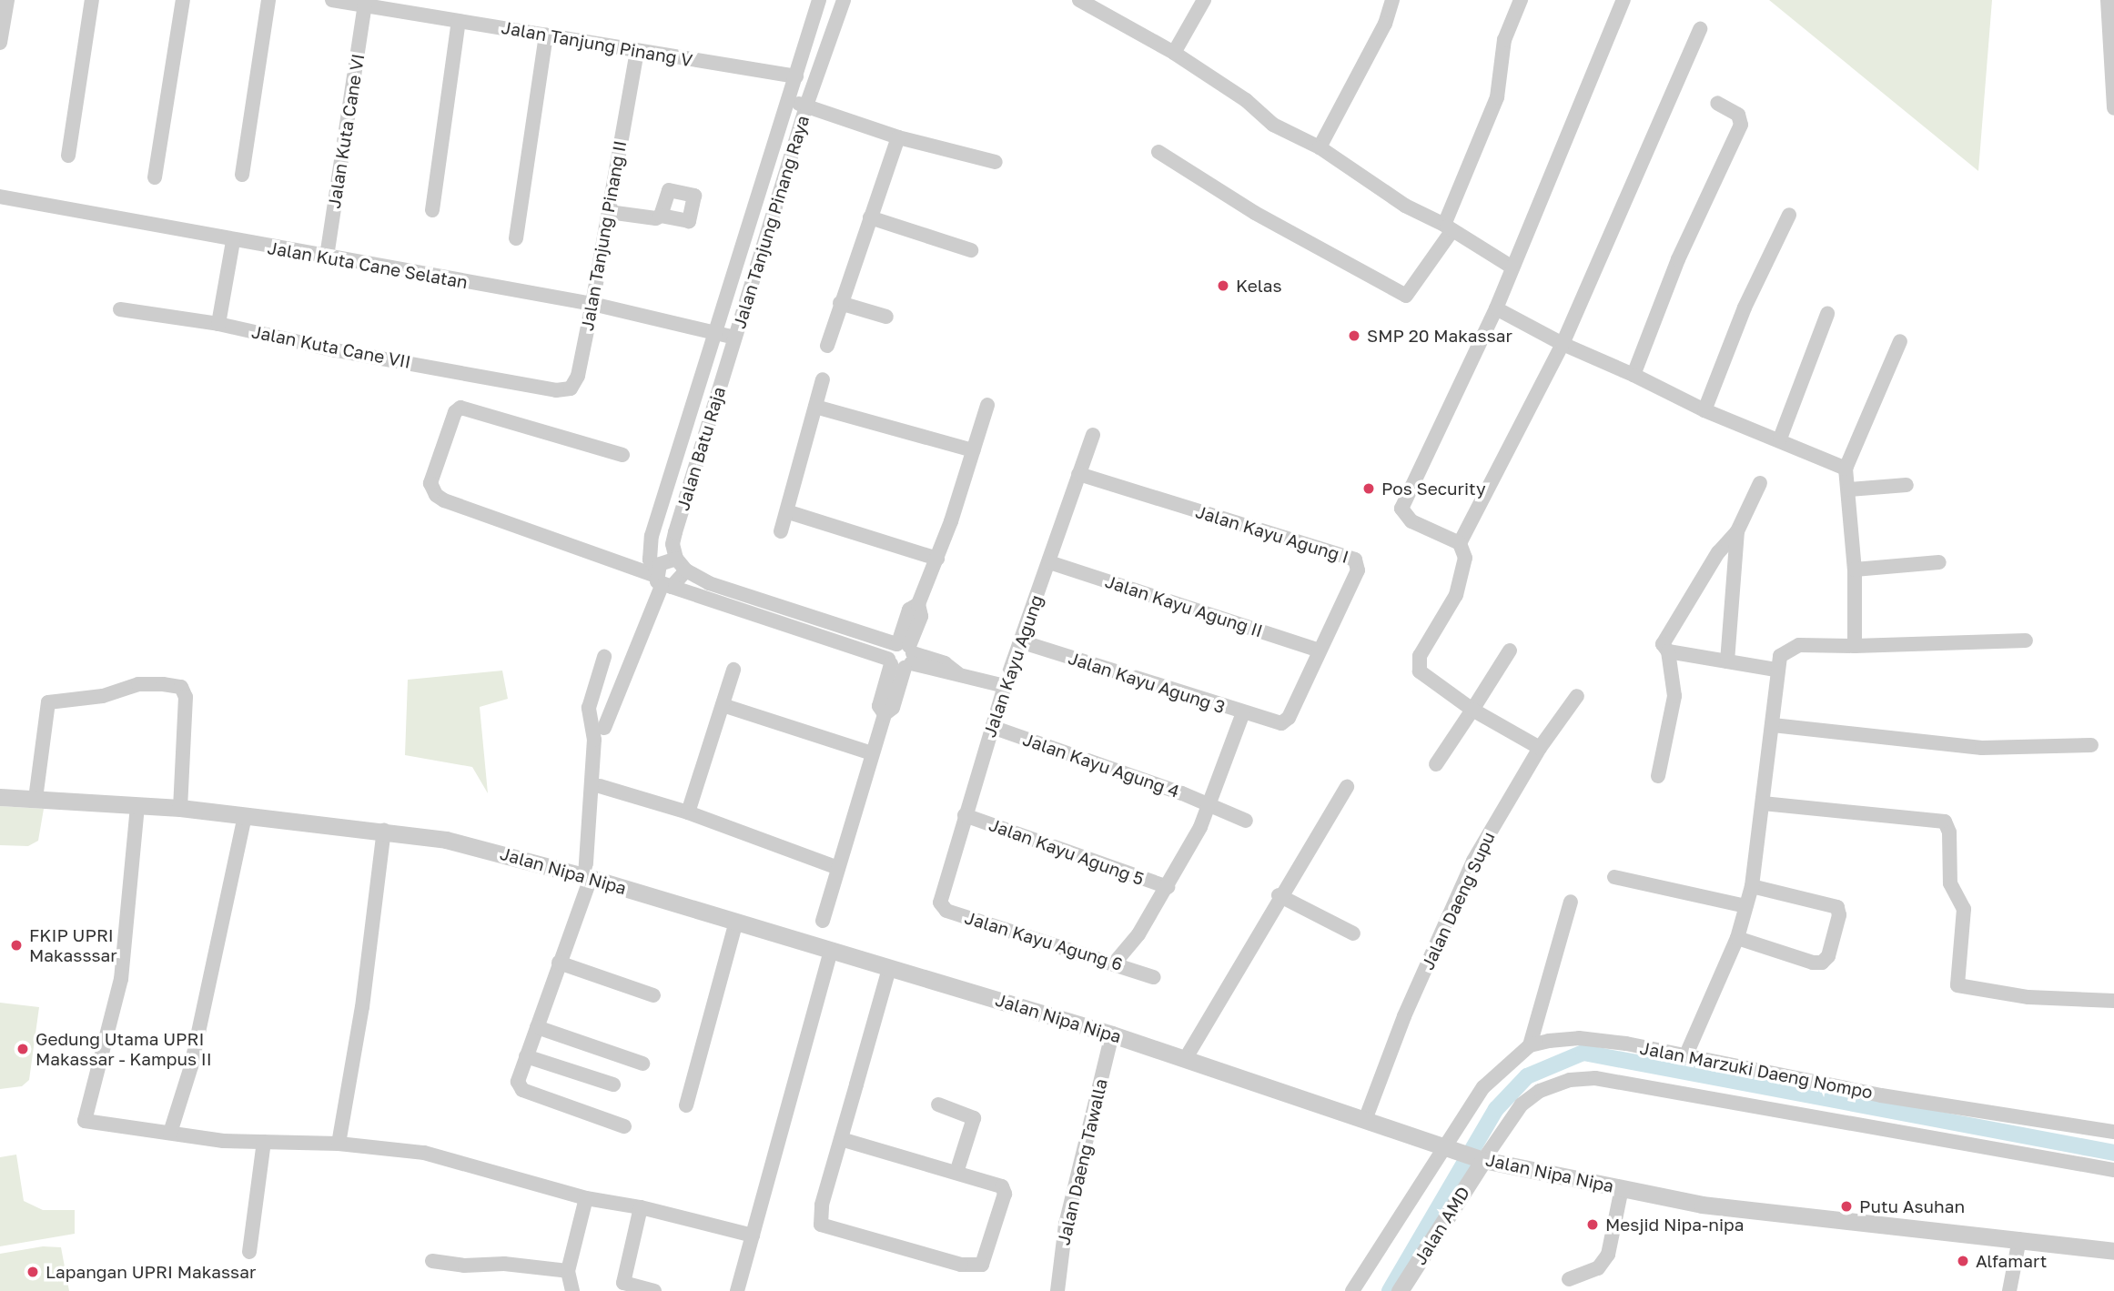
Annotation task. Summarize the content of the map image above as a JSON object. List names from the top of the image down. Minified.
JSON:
{"streets":{"street":["Jalan Tanjung Pinang V","Jalan Kuta Cane VI","Jalan Tanjung Pinang Raya","Jalan Tanjung Pinang II","Jalan Kuta Cane Selatan","Jalan Kuta Cane VII","Jalan Batu Raja","Jalan Kayu Agung I","Jalan Kayu Agung II","Jalan Kayu Agung","Jalan Kayu Agung 3","Jalan Kayu Agung 4","Jalan Kayu Agung 5","Jalan Nipa Nipa","Jalan Daeng Supu","Jalan Kayu Agung 6","Jalan Marzuki Daeng Nompo","Jalan Daeng Tawalla","Jalan AMD"]},"crossings":[["Jalan Tanjung Pinang V","Jalan Kuta Cane VI"],["Jalan Tanjung Pinang V","Jalan Tanjung Pinang II"],["Jalan Kuta Cane VI","Jalan Kuta Cane Selatan"],["Jalan Tanjung Pinang Raya","Jalan Kuta Cane Selatan"],["Jalan Tanjung Pinang Raya","Jalan Batu Raja"],["Jalan Tanjung Pinang II","Jalan Kuta Cane Selatan"],["Jalan Tanjung Pinang II","Jalan Kuta Cane VII"],["Jalan Kuta Cane Selatan","Jalan Batu Raja"],["Jalan Kayu Agung I","Jalan Kayu Agung II"],["Jalan Kayu Agung I","Jalan Kayu Agung"],["Jalan Kayu Agung I","Jalan Kayu Agung 3"],["Jalan Kayu Agung II","Jalan Kayu Agung"],["Jalan Kayu Agung","Jalan Kayu Agung 3"],["Jalan Kayu Agung","Jalan Kayu Agung 4"],["Jalan Kayu Agung","Jalan Kayu Agung 5"],["Jalan Kayu Agung","Jalan Kayu Agung 6"],["Jalan Nipa Nipa","Jalan Daeng Supu"],["Jalan Nipa Nipa","Jalan Daeng Tawalla"],["Jalan Nipa Nipa","Jalan AMD"]],"places":["Kelas","SMP 20 Makassar","Pos Security","FKIP UPRI Makasssar","Gedung Utama UPRI Makassar - Kampus II","Putu Asuhan","Mesjid Nipa-nipa","Alfamart","Lapangan UPRI Makassar"]}
